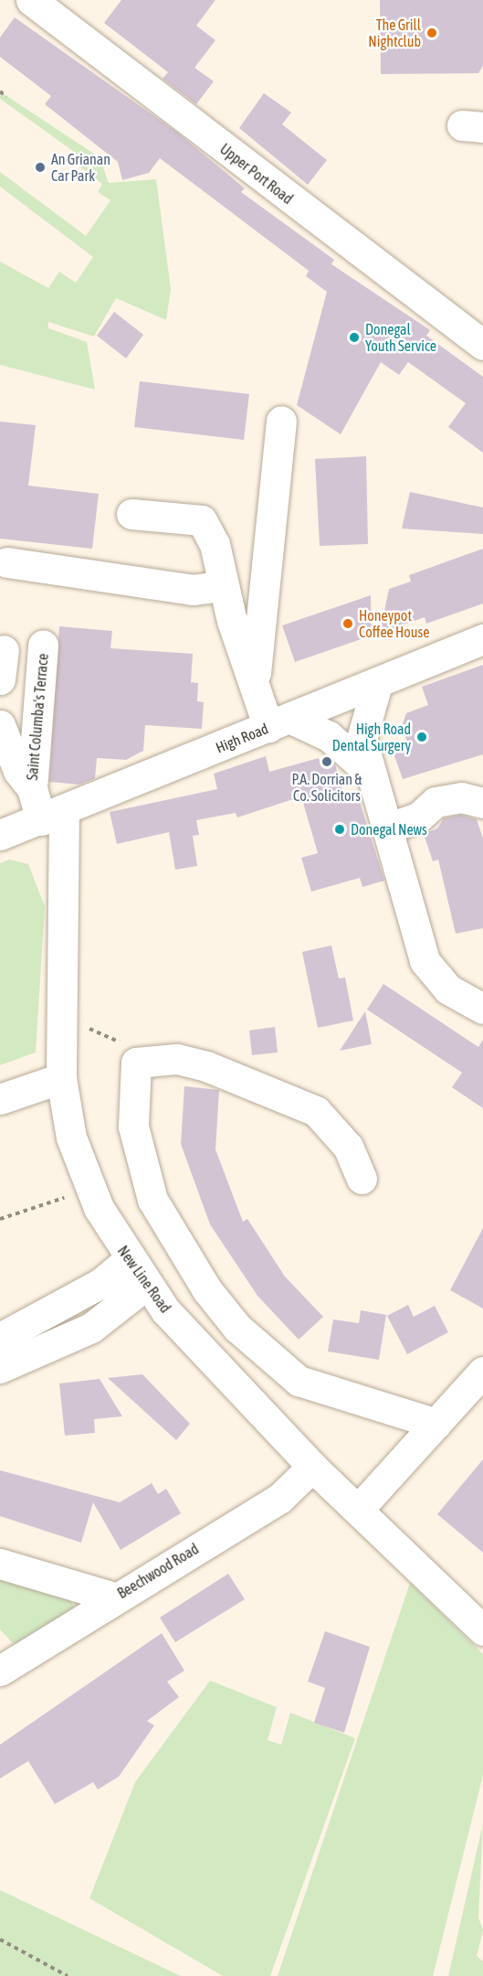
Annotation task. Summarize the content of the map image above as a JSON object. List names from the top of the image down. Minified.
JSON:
{"streets":{"street":["Upper Port Road","Saint Columba's Terrace","High Road","New Line Road","Beechwood Road"]},"crossings":[["Saint Columba's Terrace","High Road"],["Saint Columba's Terrace","New Line Road"],["High Road","New Line Road"],["New Line Road","Beechwood Road"]],"places":["The Grill Nightclub","An Grianan Car Park","Donegal Youth Service","Honeypot Coffee House","High Road Dental Surgery","P.A. Dorrian & Co. Solicitors","Donegal News"]}
